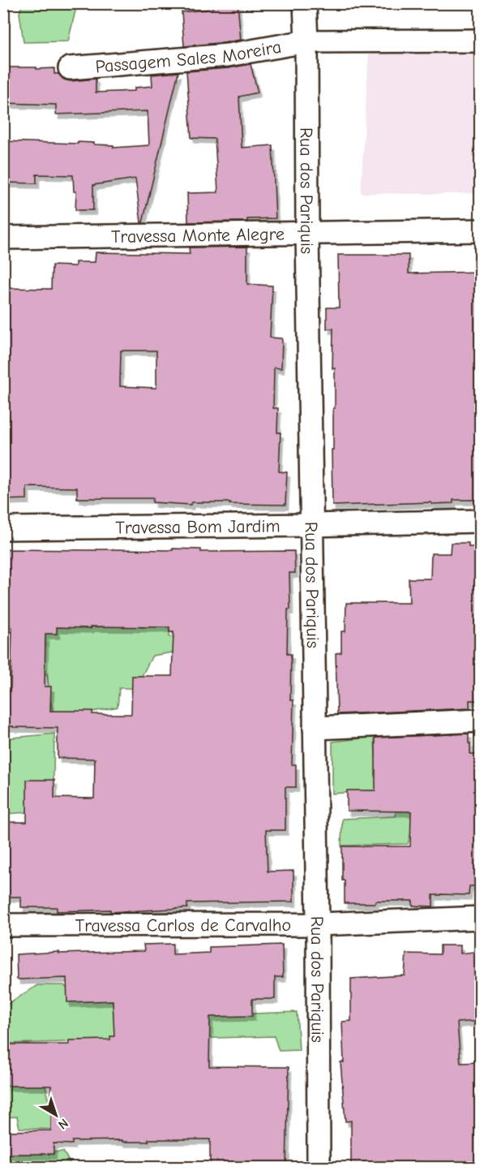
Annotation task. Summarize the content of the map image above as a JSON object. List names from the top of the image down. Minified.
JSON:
{"streets":{"street":["Passagem Sales Moreira","Rua dos Pariquis","Travessa Monte Alegre","Travessa Bom Jardim","Travessa Carlos de Carvalho"]},"crossings":[["Passagem Sales Moreira","Rua dos Pariquis"],["Rua dos Pariquis","Travessa Monte Alegre"],["Rua dos Pariquis","Travessa Bom Jardim"],["Rua dos Pariquis","Travessa Carlos de Carvalho"]],"north":"bottom right"}
